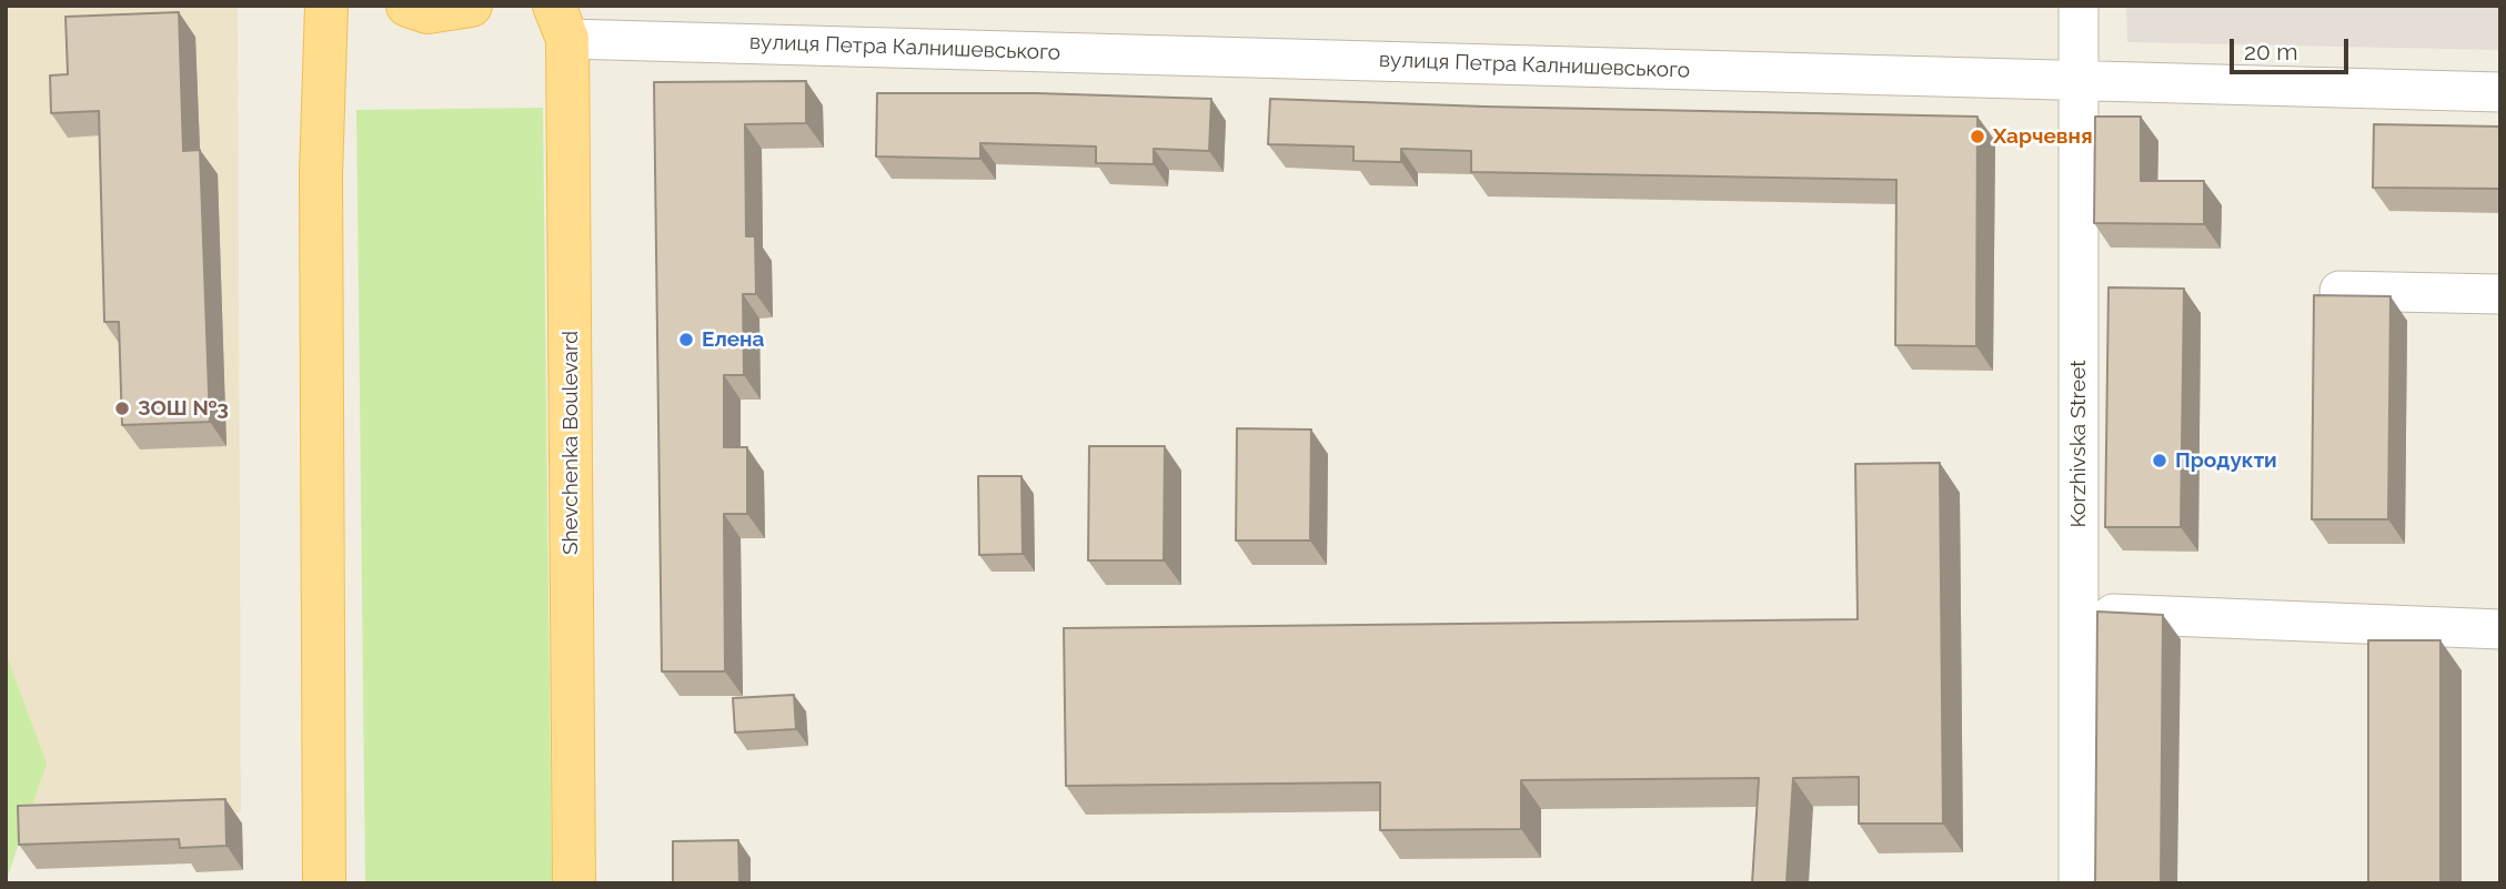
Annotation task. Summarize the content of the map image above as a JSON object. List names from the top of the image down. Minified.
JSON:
{"streets":{"main road":["Shevchenka Boulevard"],"street":["вулиця Петра Калнишевського","Korzhivska Street"]},"crossings":[["вулиця Петра Калнишевського","Shevchenka Boulevard"],["вулиця Петра Калнишевського","Korzhivska Street"]],"places":["Харчевня","Елена","ЗОШ №3","Продукти"],"scale_bar":"20 m"}
